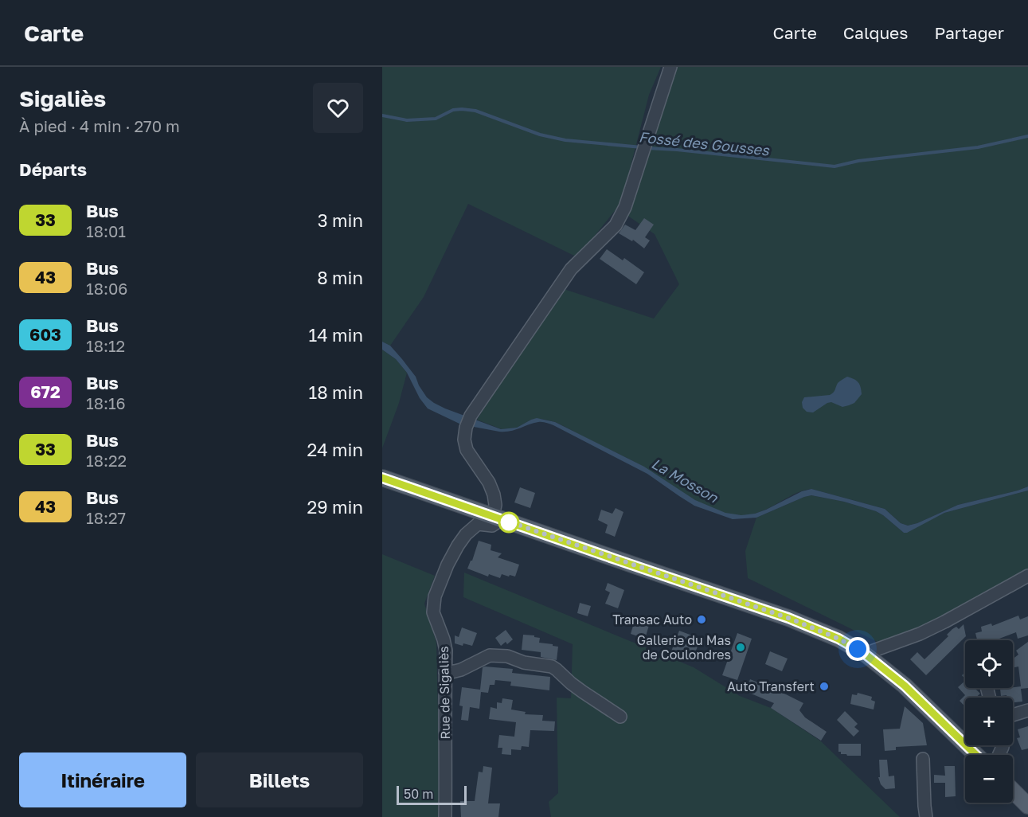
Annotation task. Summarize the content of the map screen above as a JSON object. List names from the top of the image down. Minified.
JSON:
{"streets":{"street":["Rue de Sigaliès"]},"water":["Fossé des Gousses","La Mosson"],"places":["Transac Auto","Gallerie du Mas de Coulondres","Auto Transfert"],"lines":["bus line 33"],"scale_bar":"50 m","page":{"header":"Carte","nav":["Carte","Calques","Partager"],"heading":[["Sigaliès","À pied · 4 min · 270 m"],"Départs"],"list":[{"mark":"33","name":"Bus","note":"18:01","value":"3 min"},{"mark":"43","name":"Bus","note":"18:06","value":"8 min"},{"mark":"603","name":"Bus","note":"18:12","value":"14 min"},{"mark":"672","name":"Bus","note":"18:16","value":"18 min"},{"mark":"33","name":"Bus","note":"18:22","value":"24 min"},{"mark":"43","name":"Bus","note":"18:27","value":"29 min"}],"map_buttons":["+","−"],"buttons":["Itinéraire","Billets"],"scale":"50 m"}}
